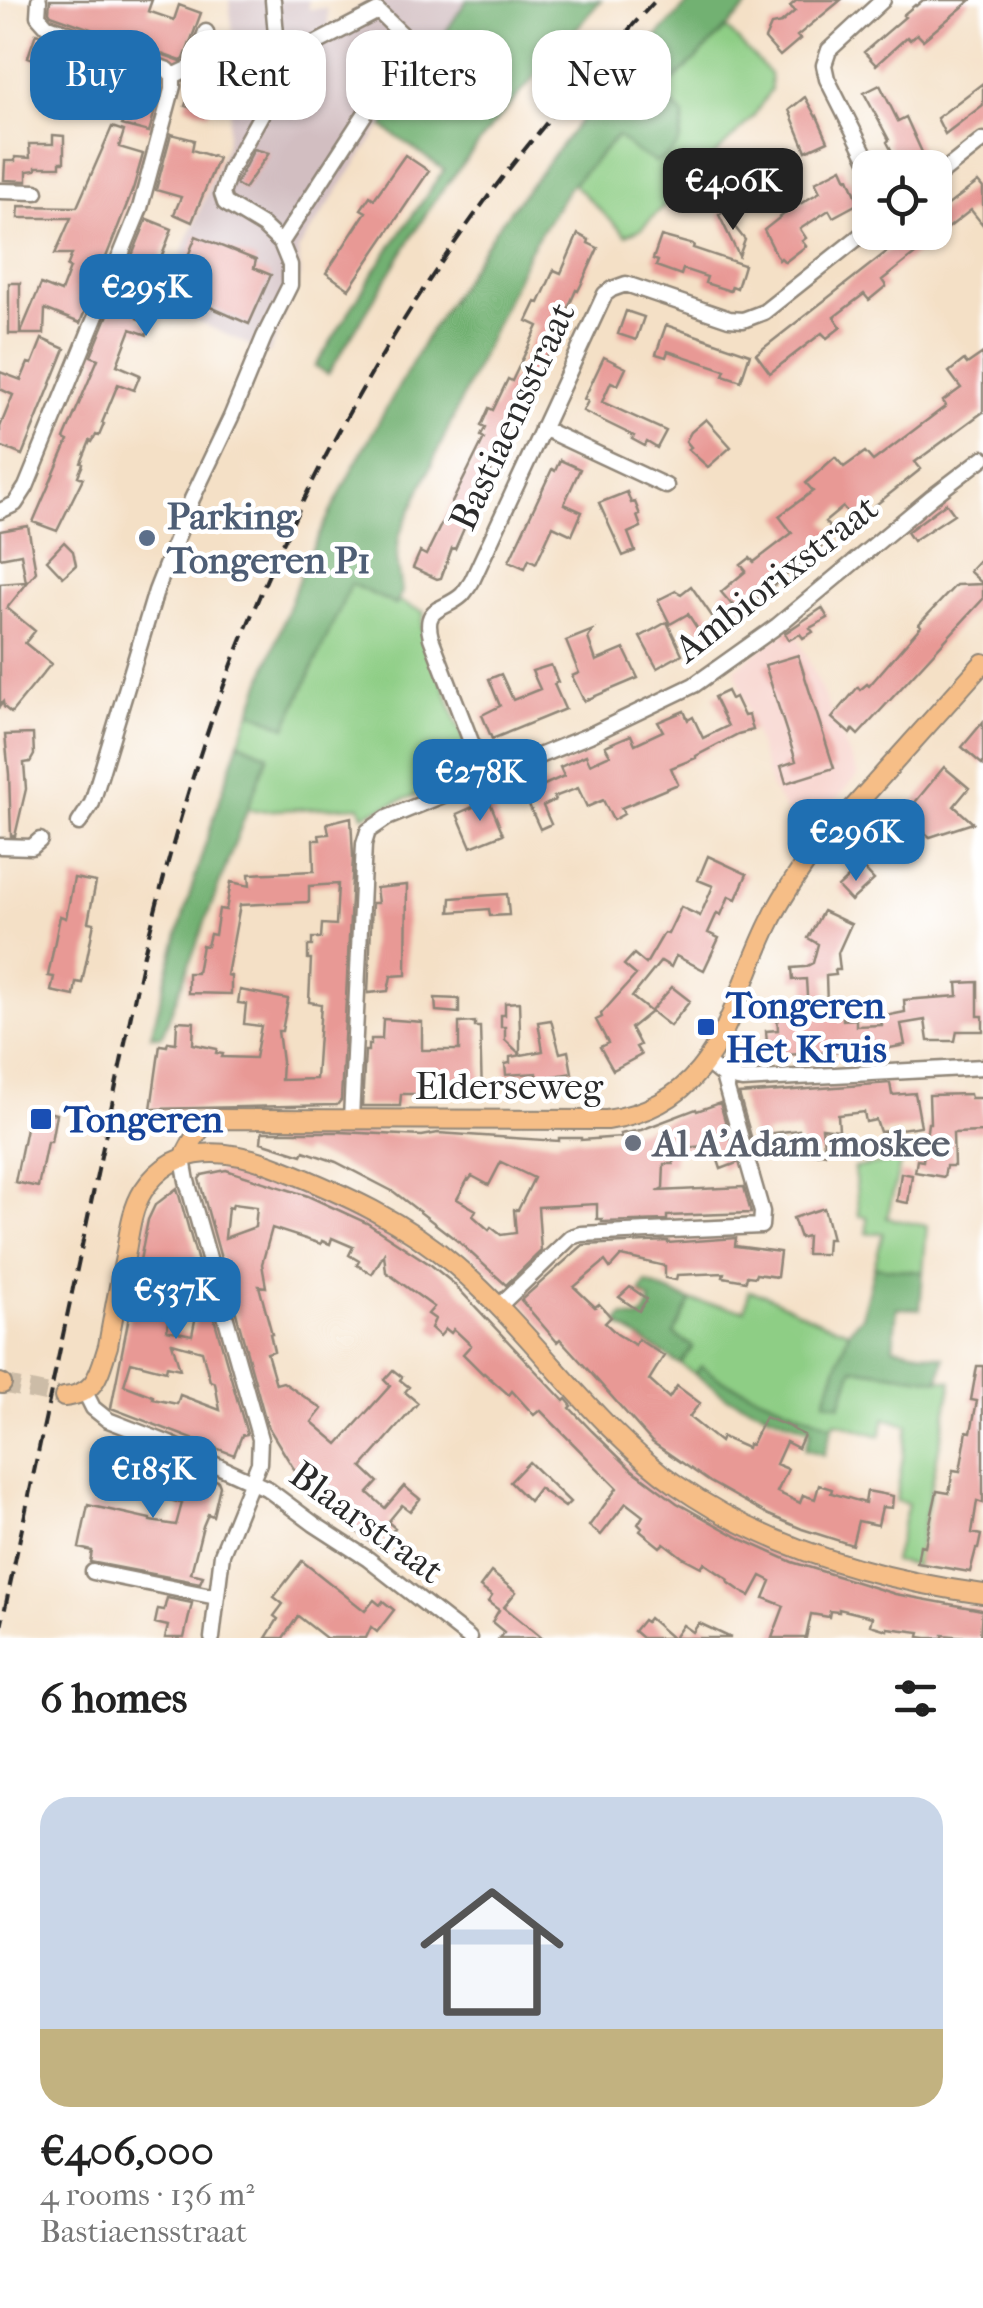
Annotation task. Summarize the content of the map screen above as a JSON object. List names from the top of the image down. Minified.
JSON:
{"streets":{"main road":["Elderseweg"],"street":["Bastiaensstraat","Ambiorixstraat","Blaarstraat"]},"crossings":[["Bastiaensstraat","Ambiorixstraat"],["Ambiorixstraat","Elderseweg"],["Elderseweg","Blaarstraat"]],"places":{"other":["Parking Tongeren P1","Al A’Adam moskee"],"transit":["Tongeren Het Kruis","Tongeren"]},"page":{"chip":["Buy","Rent","Filters","New"],"price":["€406K","€295K","€278K","€296K","€537K","€185K"],"heading":"6 homes","list":[{"name":"€406,000","note":"4 rooms · 136 m² · Bastiaensstraat"}]}}
